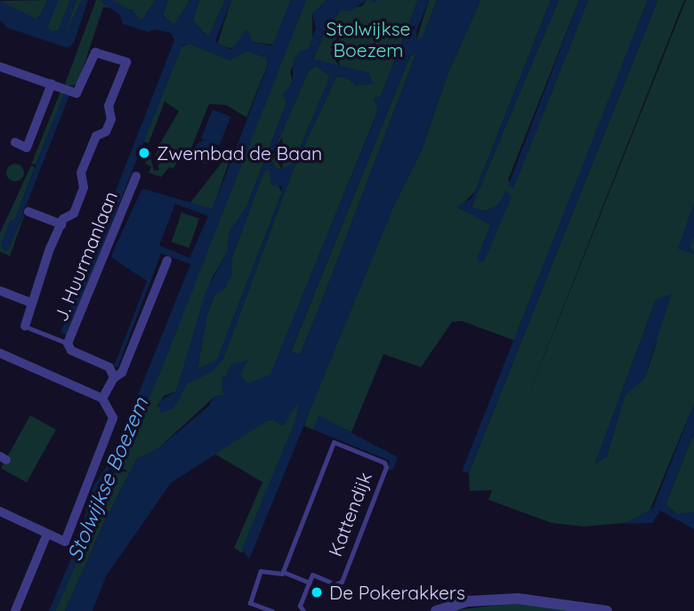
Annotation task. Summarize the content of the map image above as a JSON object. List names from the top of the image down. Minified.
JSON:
{"streets":{"street":["J. Huurmanlaan"],"lane":["Kattendijk"]},"water":["Stolwijkse Boezem"],"parks":["Stolwijkse Boezem"],"places":["Zwembad de Baan","De Pokerakkers"]}
